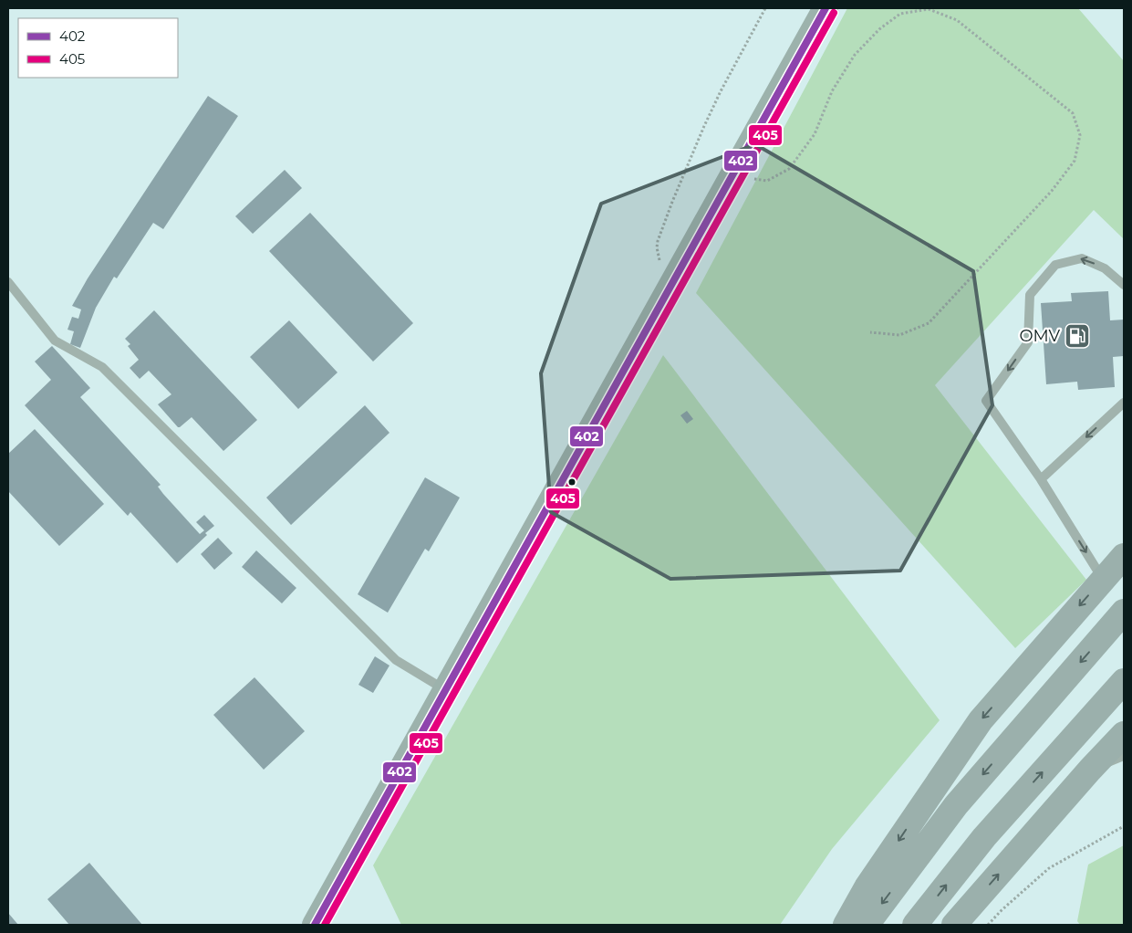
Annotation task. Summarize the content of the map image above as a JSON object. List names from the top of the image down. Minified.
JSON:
{"places":{"fuel station":["OMV"]},"lines":["transit line 402","transit line 405"],"legend":["402","405"]}
